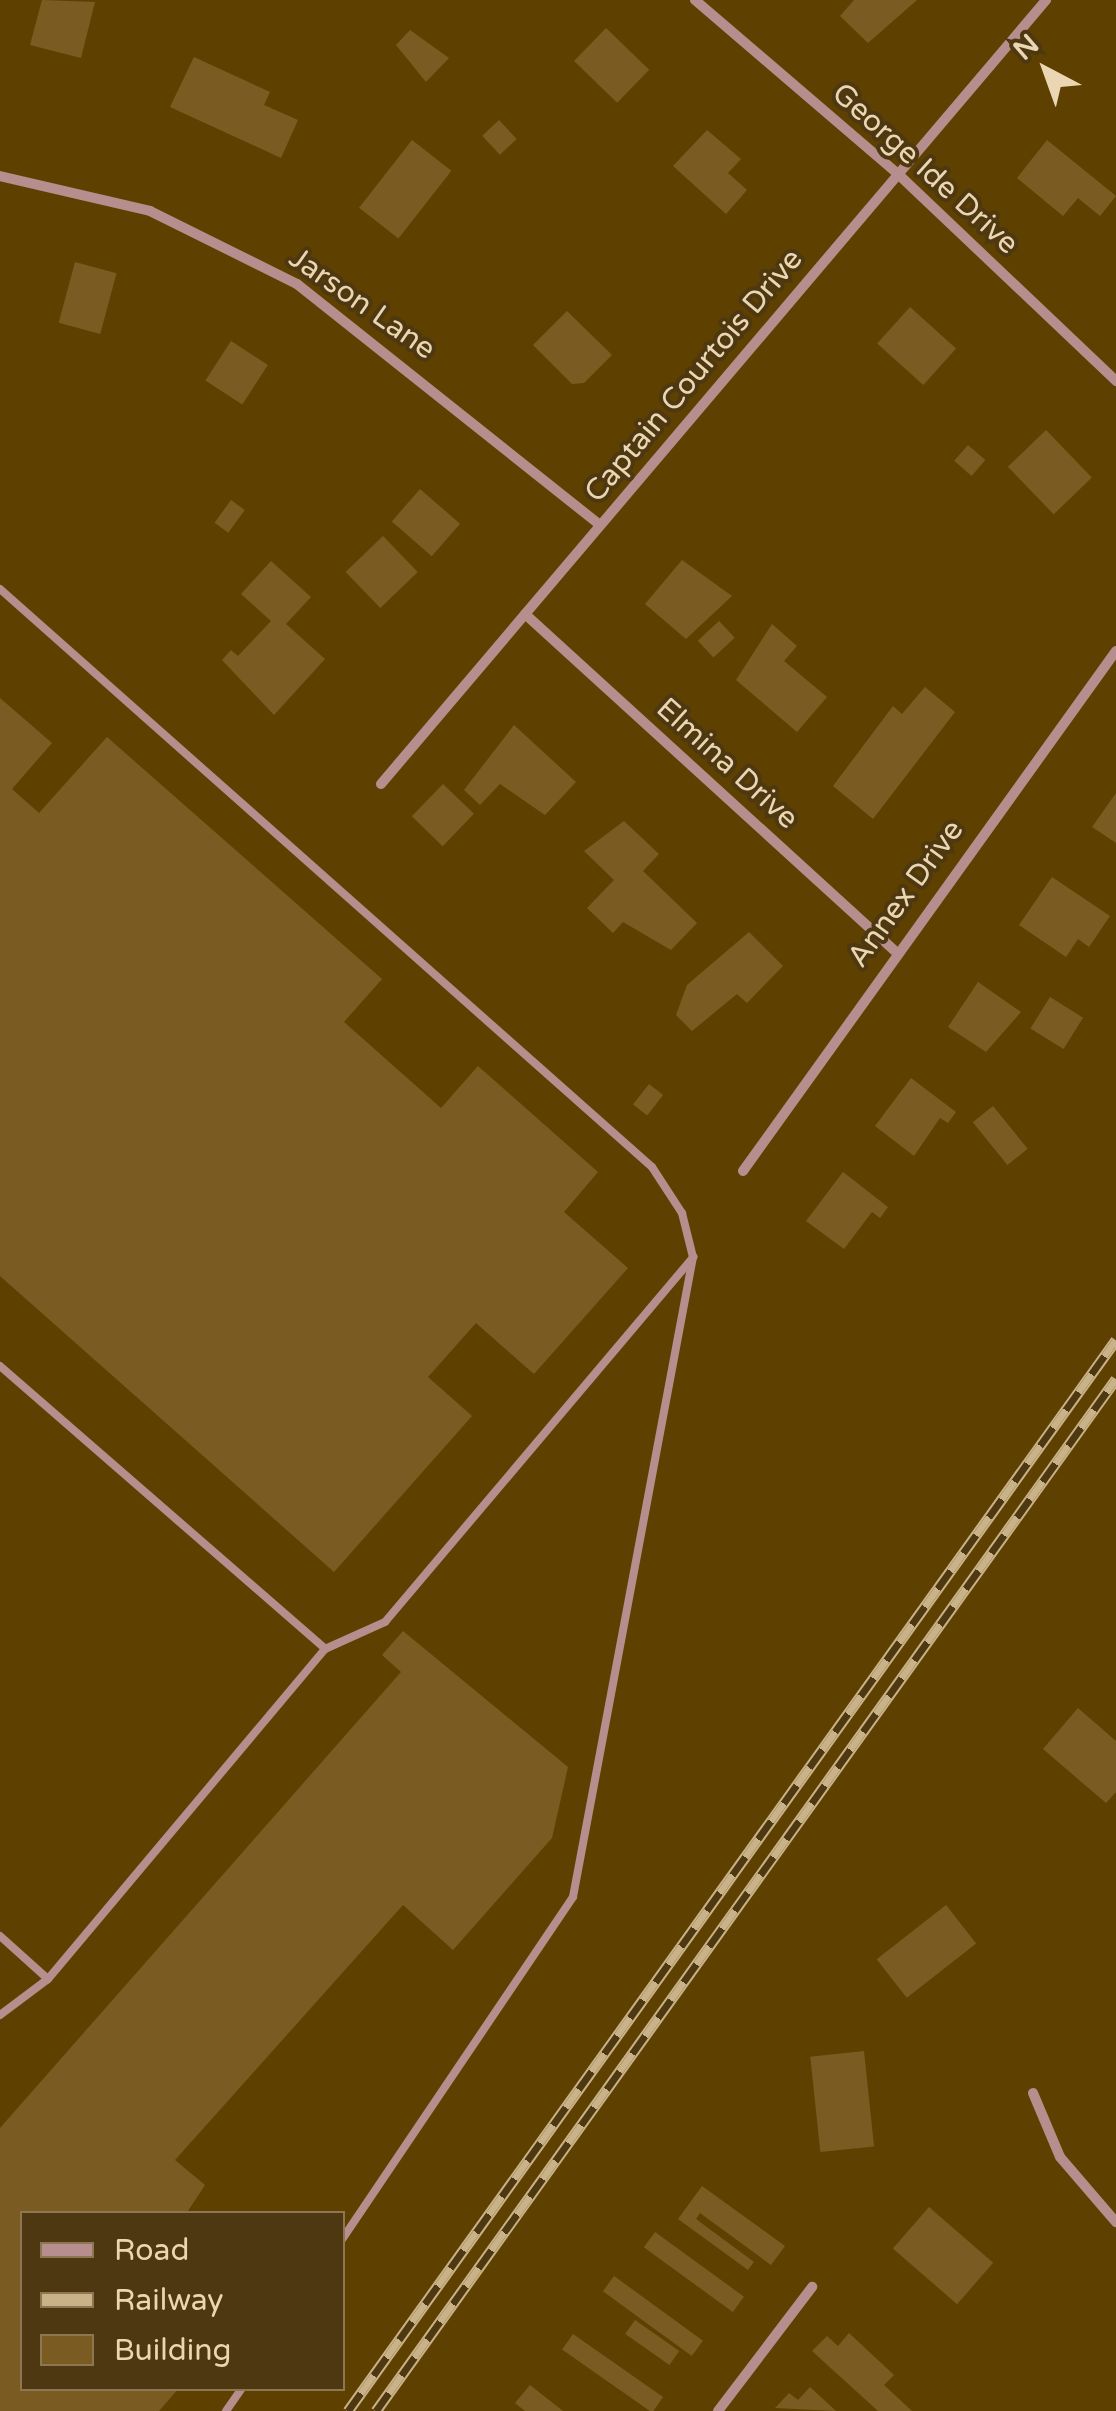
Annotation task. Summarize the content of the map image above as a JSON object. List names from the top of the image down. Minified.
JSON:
{"streets":{"street":["George Ide Drive","Jarson Lane","Captain Courtois Drive","Elmina Drive","Annex Drive"]},"crossings":[["George Ide Drive","Captain Courtois Drive"],["Jarson Lane","Captain Courtois Drive"],["Captain Courtois Drive","Elmina Drive"],["Elmina Drive","Annex Drive"]],"legend":["Road","Railway","Building"],"north":"top left"}
